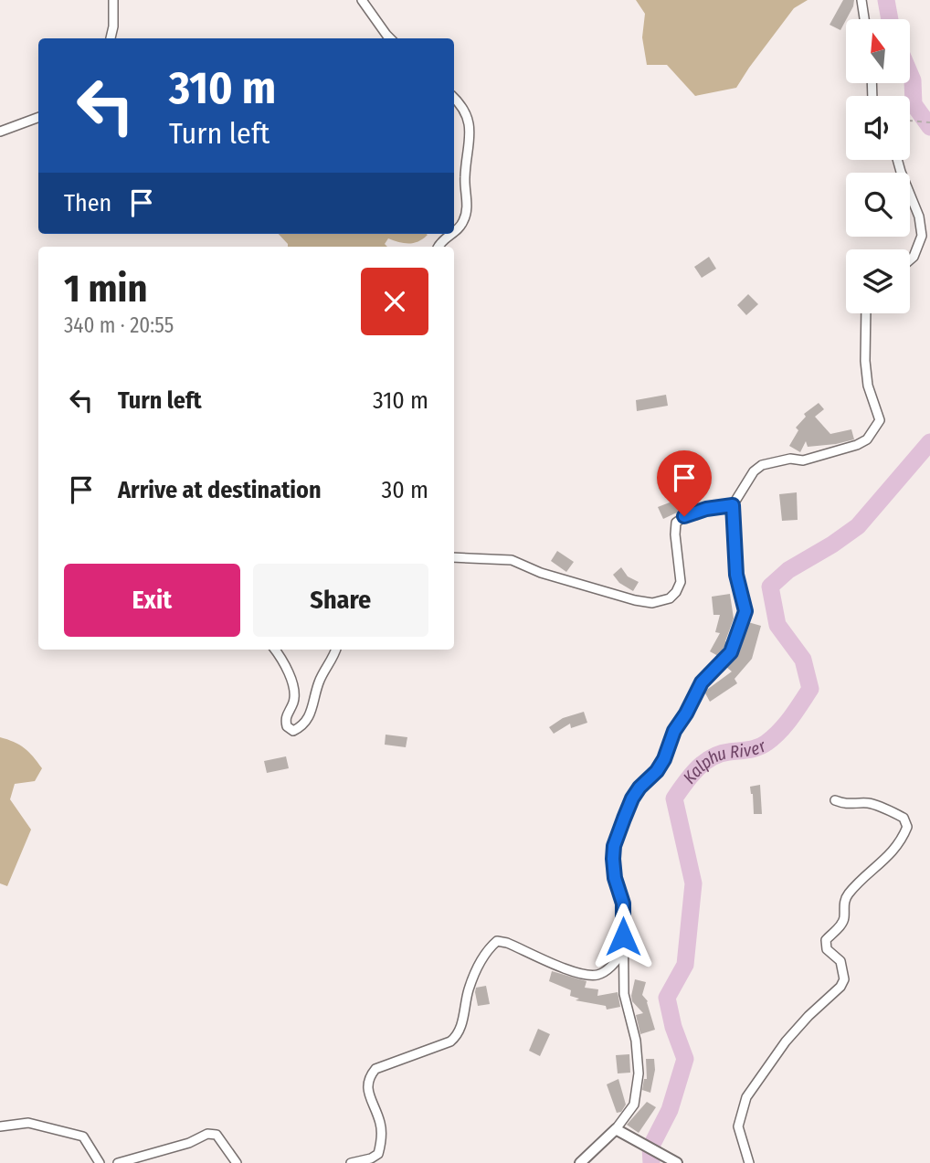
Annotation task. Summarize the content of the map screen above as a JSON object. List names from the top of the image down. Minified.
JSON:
{"water":["Kalphu River"],"north":"top","page":{"turn":["310 m","Turn left"],"then":"Then","heading":["1 min","340 m · 20:55"],"list":[{"name":"Turn left","value":"310 m"},{"name":"Arrive at destination","value":"30 m"}],"buttons":["Exit","Share"]}}
